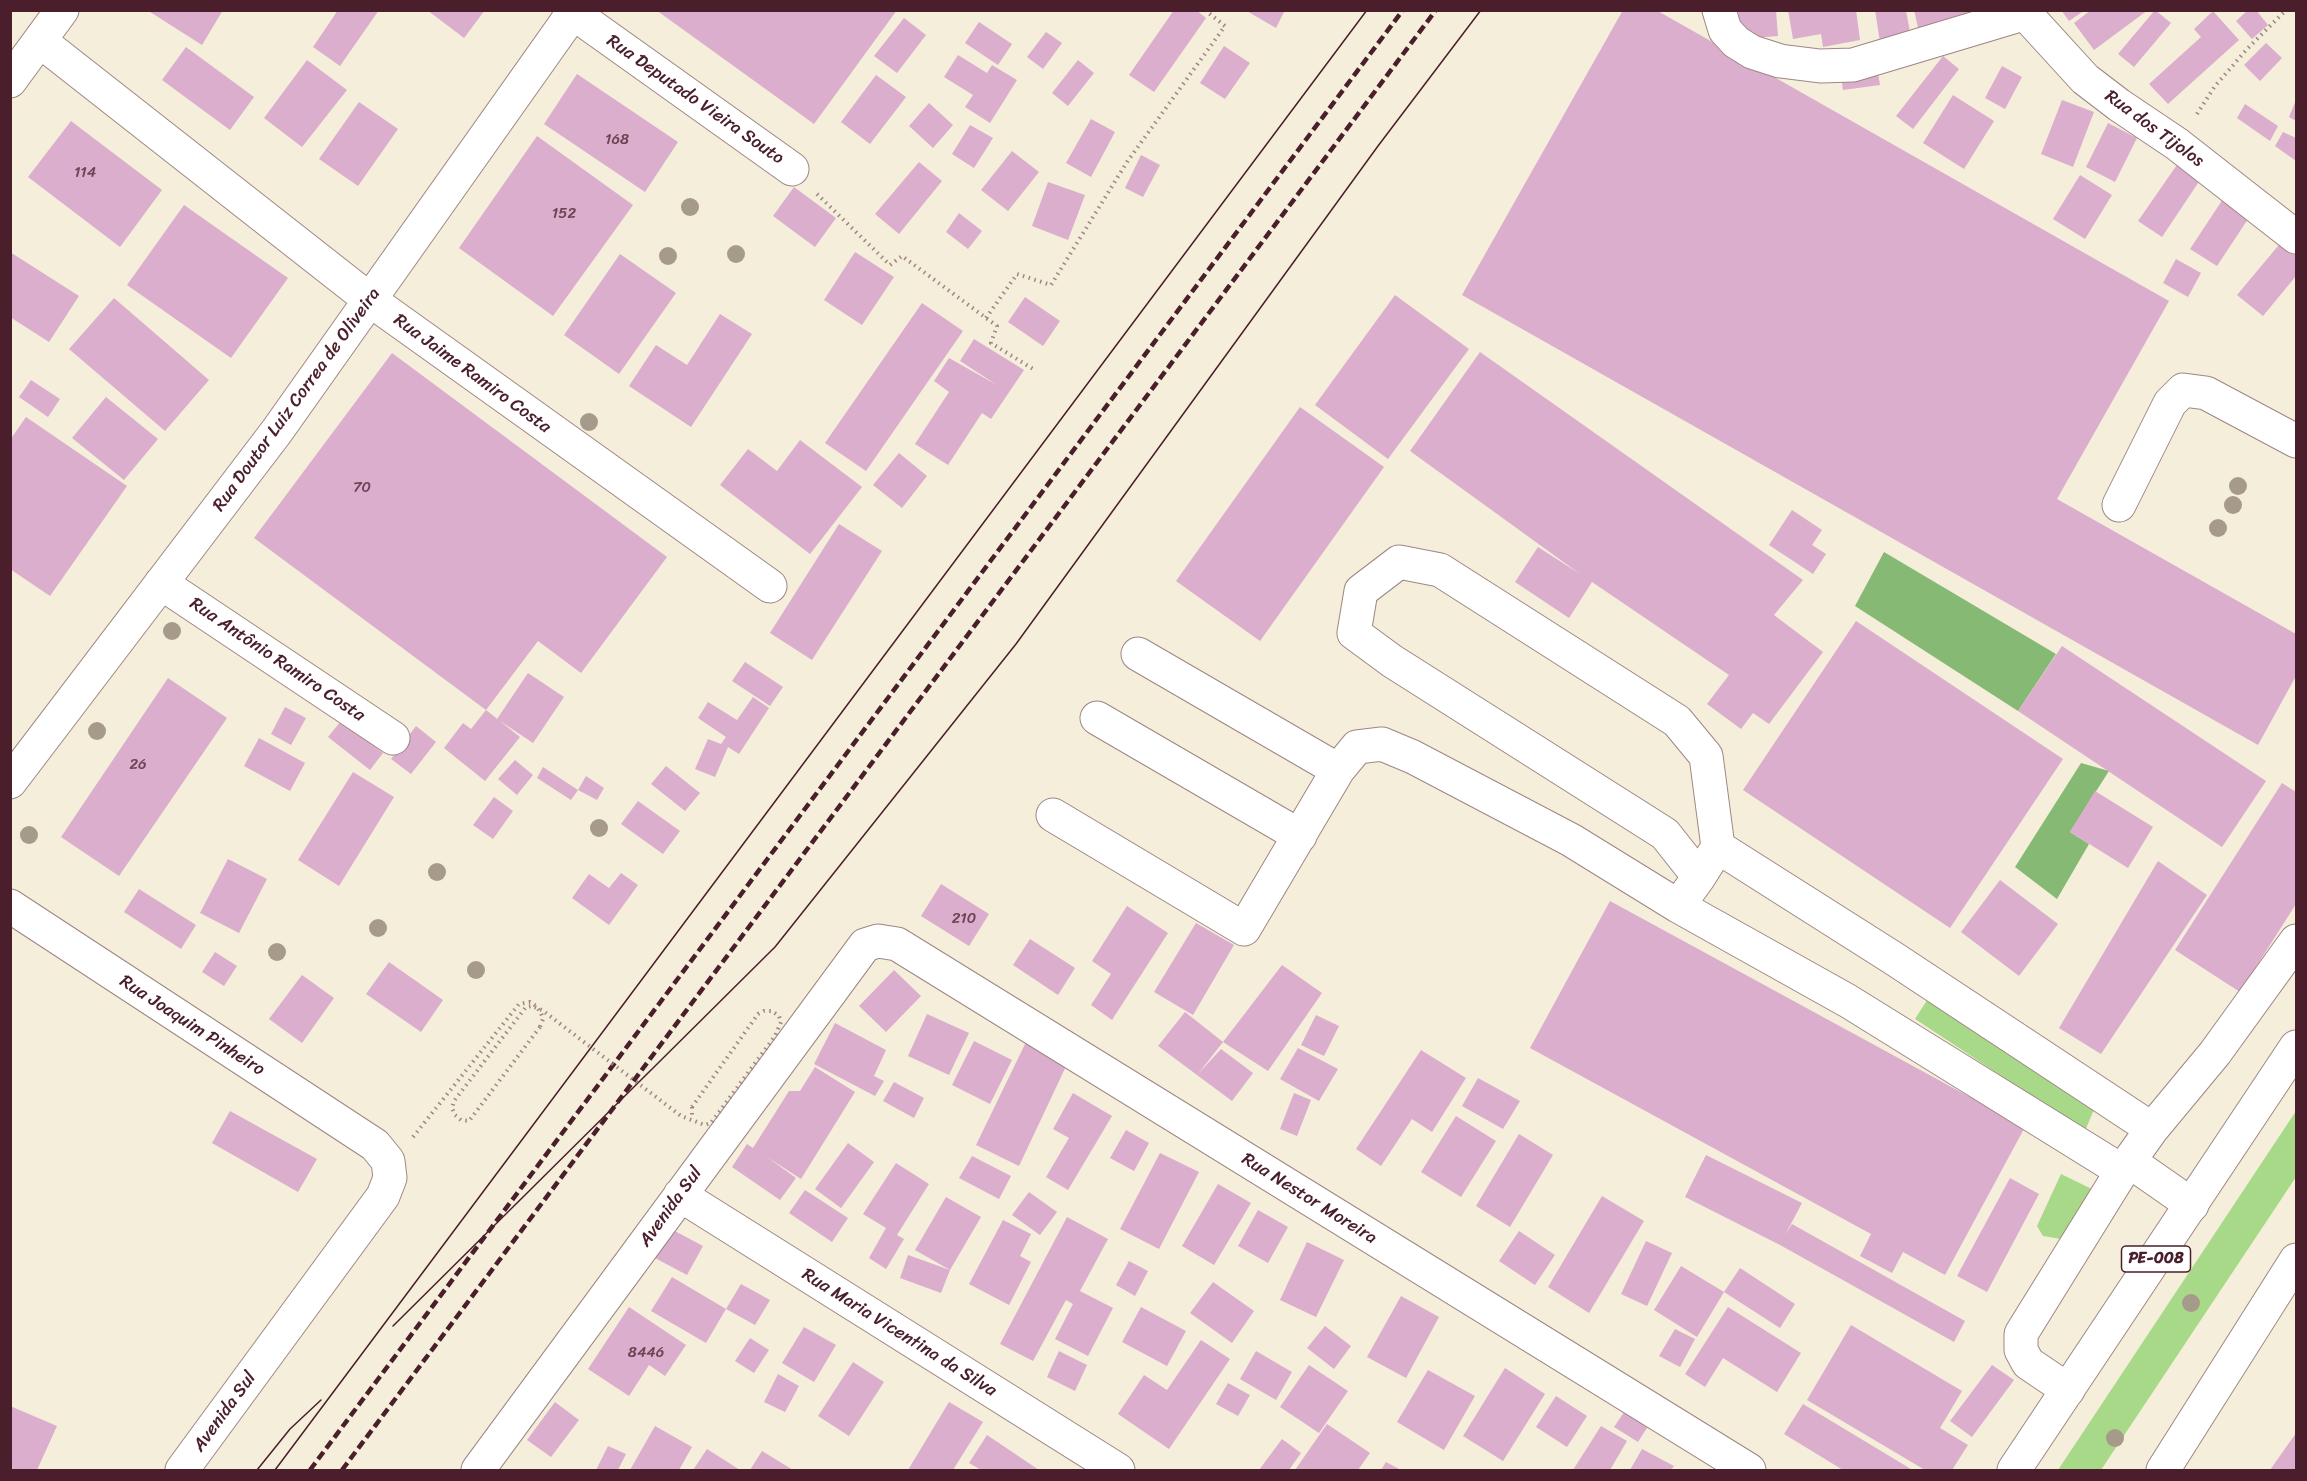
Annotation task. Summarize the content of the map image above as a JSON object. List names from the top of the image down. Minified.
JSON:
{"streets":{"main road":["Rua Deputado Vieira Souto","Rua dos Tijolos","Rua Jaime Ramiro Costa","Rua Doutor Luiz Correa de Oliveira","Rua Antônio Ramiro Costa","Rua Joaquim Pinheiro","Rua Nestor Moreira","Avenida Sul","PE-008","Rua Maria Vicentina da Silva"]},"crossings":[["Rua Deputado Vieira Souto","Rua Doutor Luiz Correa de Oliveira"],["Rua Jaime Ramiro Costa","Rua Doutor Luiz Correa de Oliveira"],["Rua Doutor Luiz Correa de Oliveira","Rua Antônio Ramiro Costa"],["Rua Joaquim Pinheiro","Avenida Sul"],["Rua Nestor Moreira","Avenida Sul"],["Avenida Sul","Rua Maria Vicentina da Silva"]],"house_numbers":["168","114","152","70","26","210","8446"]}
